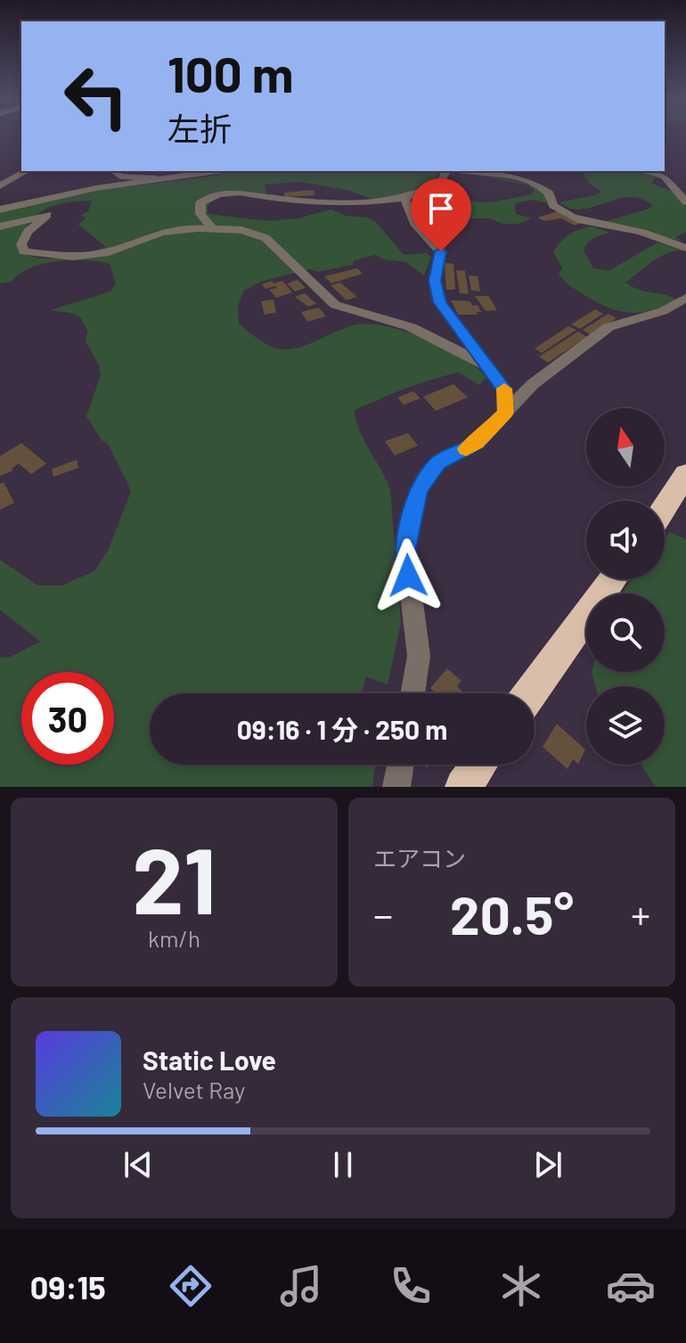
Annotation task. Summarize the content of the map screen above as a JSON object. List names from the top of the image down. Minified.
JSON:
{"north":"top","page":{"turn":["100 m","左折"],"limit":"30","trip":"09:16 · 1 分 · 250 m","tile":[["21","km/h"],"エアコン"],"heat":["−","20.5°","+"],"song":["Static Love","Velvet Ray"],"tabs":"09:15"}}
